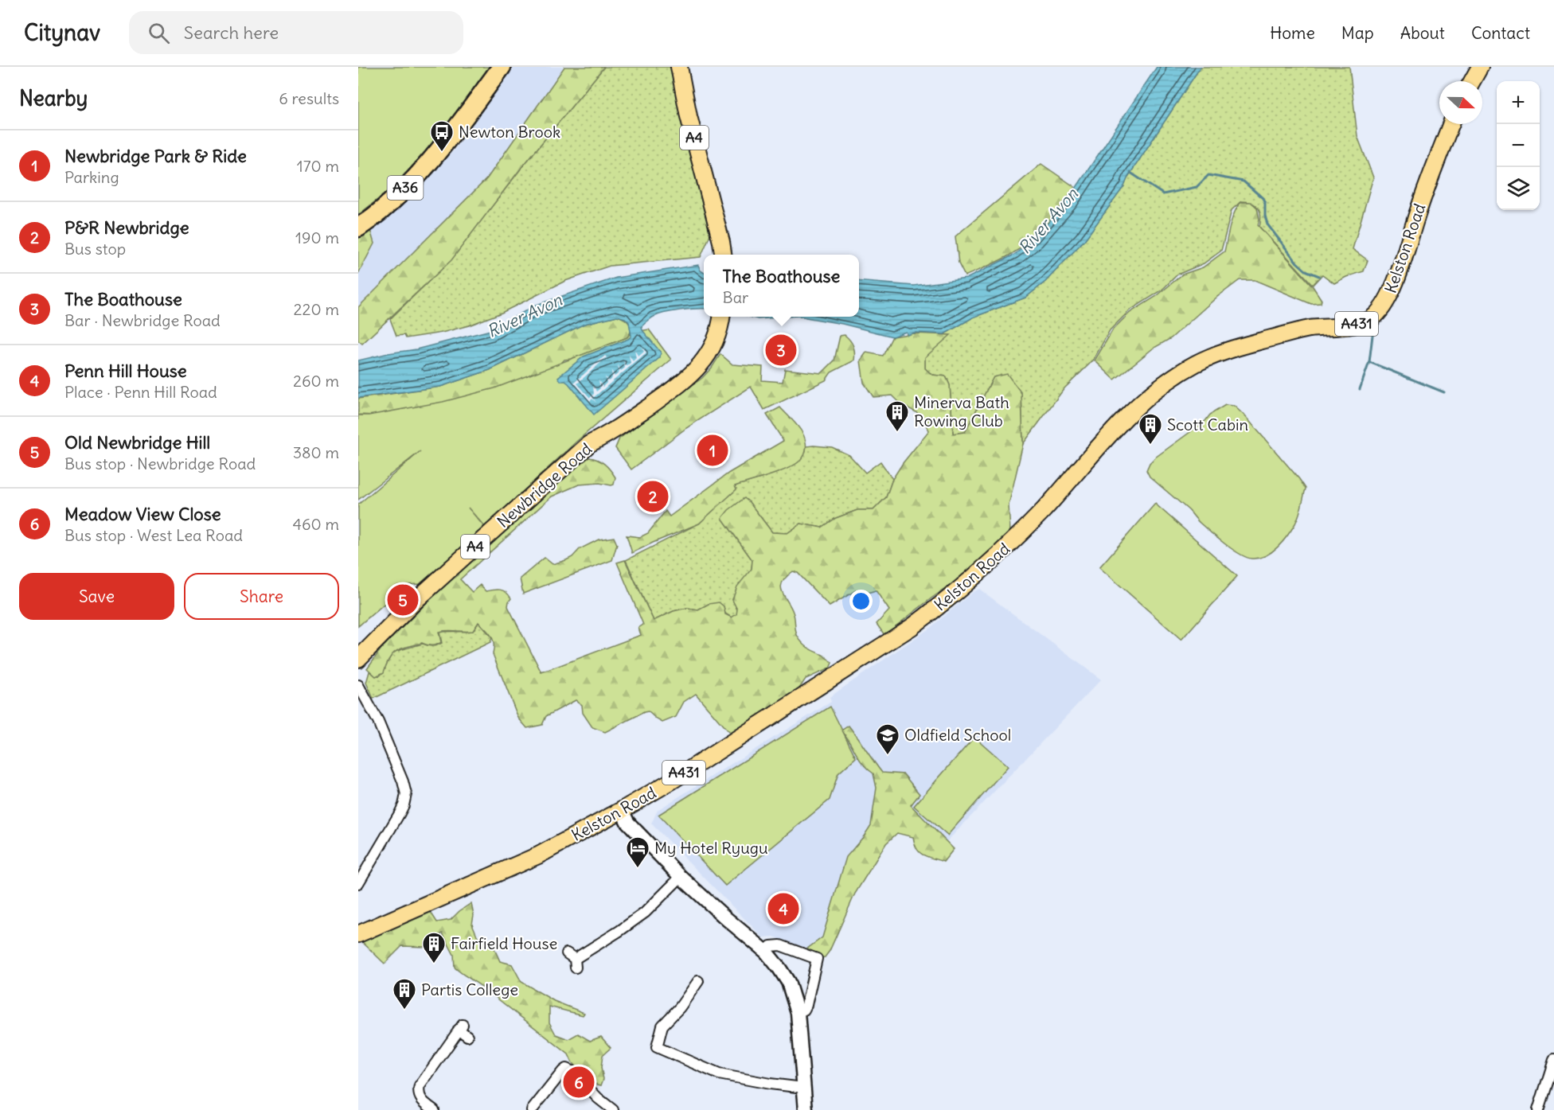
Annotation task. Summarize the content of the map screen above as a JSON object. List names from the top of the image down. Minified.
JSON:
{"streets":{"highway":["A36"],"main road":["A4","Kelston Road","A431","Newbridge Road"]},"water":["River Avon"],"places":{"bus stop":["Newton Brook"],"building":["Minerva Bath Rowing Club","Scott Cabin","Fairfield House","Partis College"],"school or university":["Oldfield School"],"hotel":["My Hotel Ryugu"]},"north":"right","page":{"header":"Citynav","search":"Search here","nav":["Home","Map","About","Contact"],"heading":["Nearby","6 results"],"map_buttons":["+","−"],"list":[{"mark":"1","name":"Newbridge Park & Ride","note":"Parking","value":"170 m"},{"mark":"2","name":"P&R Newbridge","note":"Bus stop","value":"190 m"},{"mark":"3","name":"The Boathouse","note":"Bar · Newbridge Road","value":"220 m"},{"mark":"4","name":"Penn Hill House","note":"Place · Penn Hill Road","value":"260 m"},{"mark":"5","name":"Old Newbridge Hill","note":"Bus stop · Newbridge Road","value":"380 m"},{"mark":"6","name":"Meadow View Close","note":"Bus stop · West Lea Road","value":"460 m"}],"popup":["The Boathouse","Bar"],"pins":["3","1","2","5","4","6"],"buttons":["Save","Share"]}}
